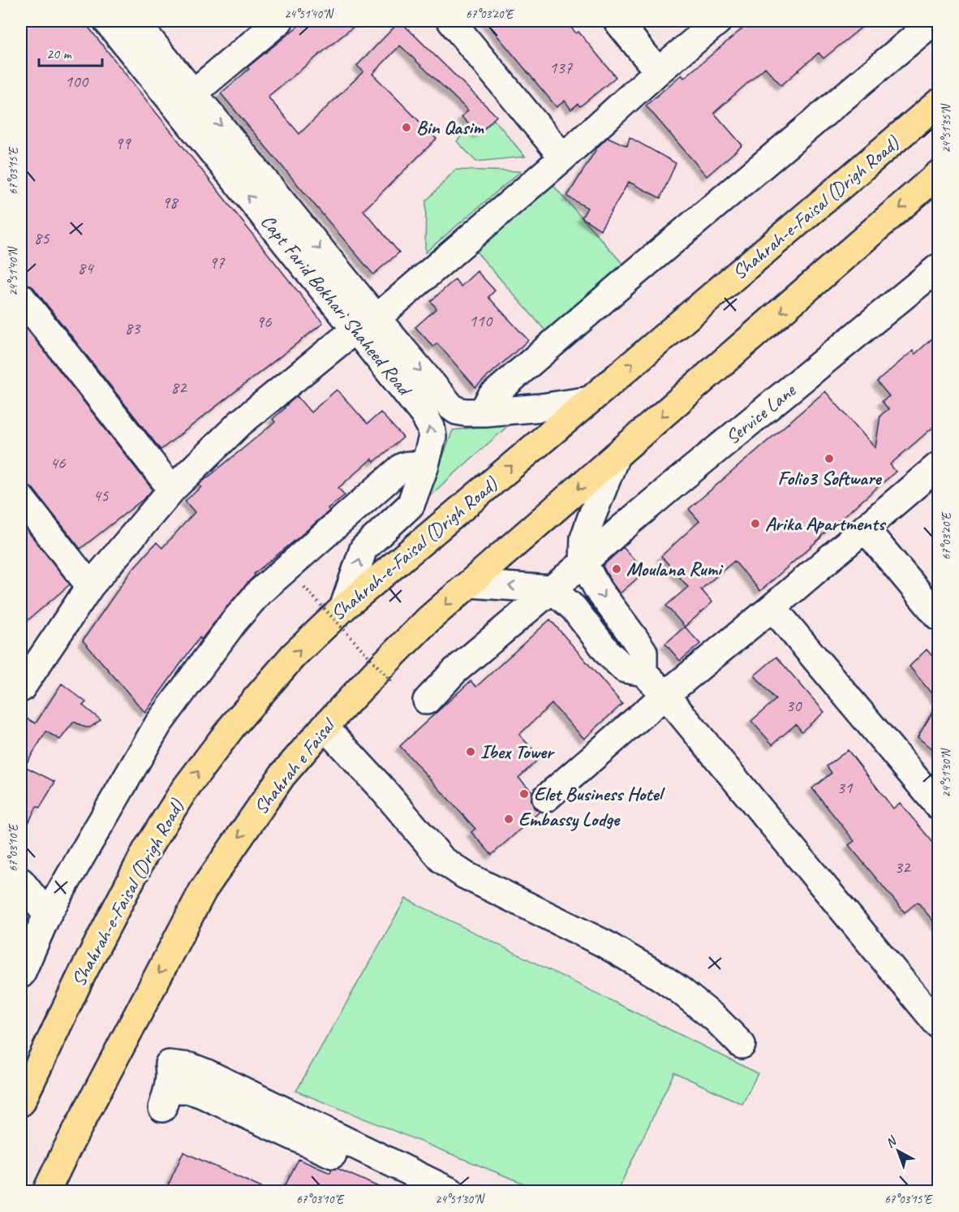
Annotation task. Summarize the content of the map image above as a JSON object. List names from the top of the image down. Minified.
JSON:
{"streets":{"highway":["Shahrah-e-Faisal (Drigh Road)","Shahrah e Faisal"],"street":["Capt Farid Bokhari Shaheed Road","Service Lane"]},"crossings":[["Shahrah-e-Faisal (Drigh Road)","Capt Farid Bokhari Shaheed Road"]],"one_way":["Shahrah e Faisal"],"places":["Bin Qasim","Folio3 Software","Arika Apartments","Moulana Rumi","Ibex Tower","Elet Business Hotel","Embassy Lodge"],"house_numbers":["137","100","99","98","85","97","84","110","96","83","82","46","45","30","31","32"],"scale_bar":"20 m","north":"top left","coordinates":["24°51'40\"N","67°03'20\"E","24°51'35\"N","67°03'15\"E","24°51'30\"N","67°03'10\"E"]}
